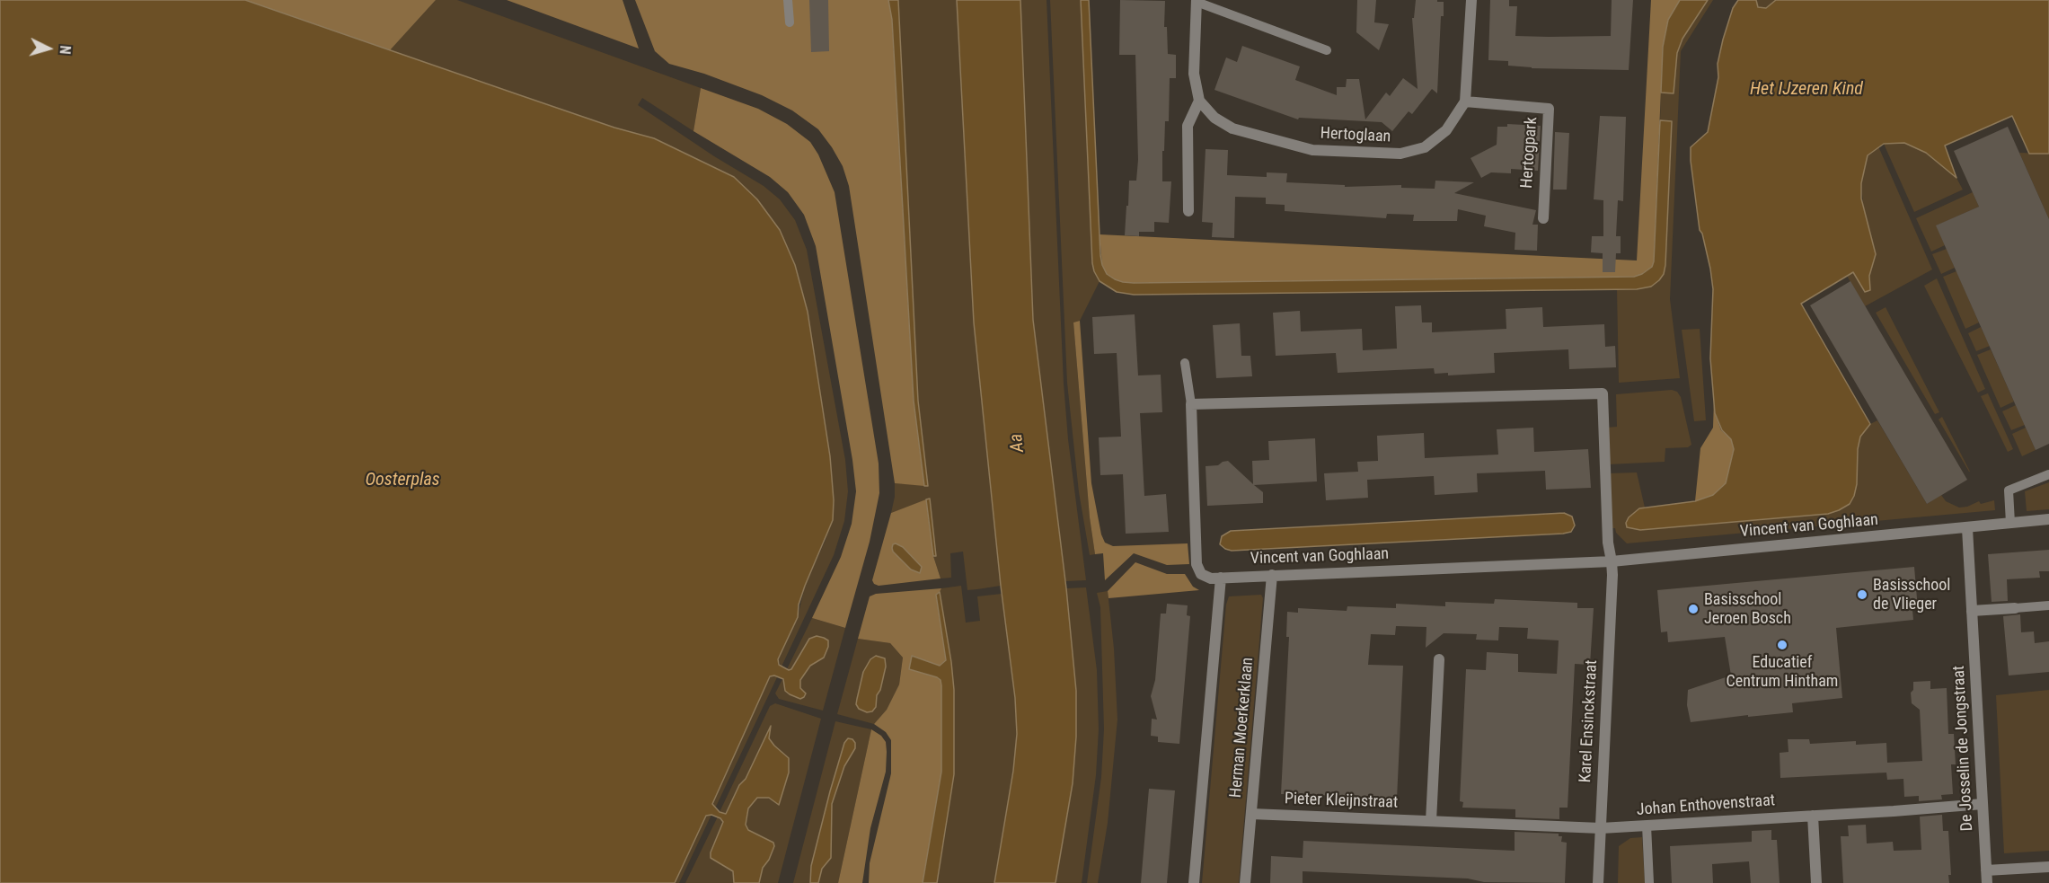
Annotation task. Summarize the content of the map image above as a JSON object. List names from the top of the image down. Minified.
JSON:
{"streets":{"street":["Hertoglaan","Hertogpark","Vincent van Goghlaan","Karel Ensinckstraat","Herman Moerkerklaan","De Josselin de Jongstraat","Pieter Kleijnstraat","Johan Enthovenstraat"]},"crossings":[["Hertoglaan","Hertogpark"],["Vincent van Goghlaan","Karel Ensinckstraat"],["Vincent van Goghlaan","Herman Moerkerklaan"],["Vincent van Goghlaan","De Josselin de Jongstraat"],["Karel Ensinckstraat","Pieter Kleijnstraat"],["Karel Ensinckstraat","Johan Enthovenstraat"],["Herman Moerkerklaan","Pieter Kleijnstraat"],["De Josselin de Jongstraat","Johan Enthovenstraat"],["Pieter Kleijnstraat","Johan Enthovenstraat"]],"water":["Het IJzeren Kind","Aa","Oosterplas"],"places":["Basisschool de Vlieger","Basisschool Jeroen Bosch","Educatief Centrum Hintham"],"north":"right"}
